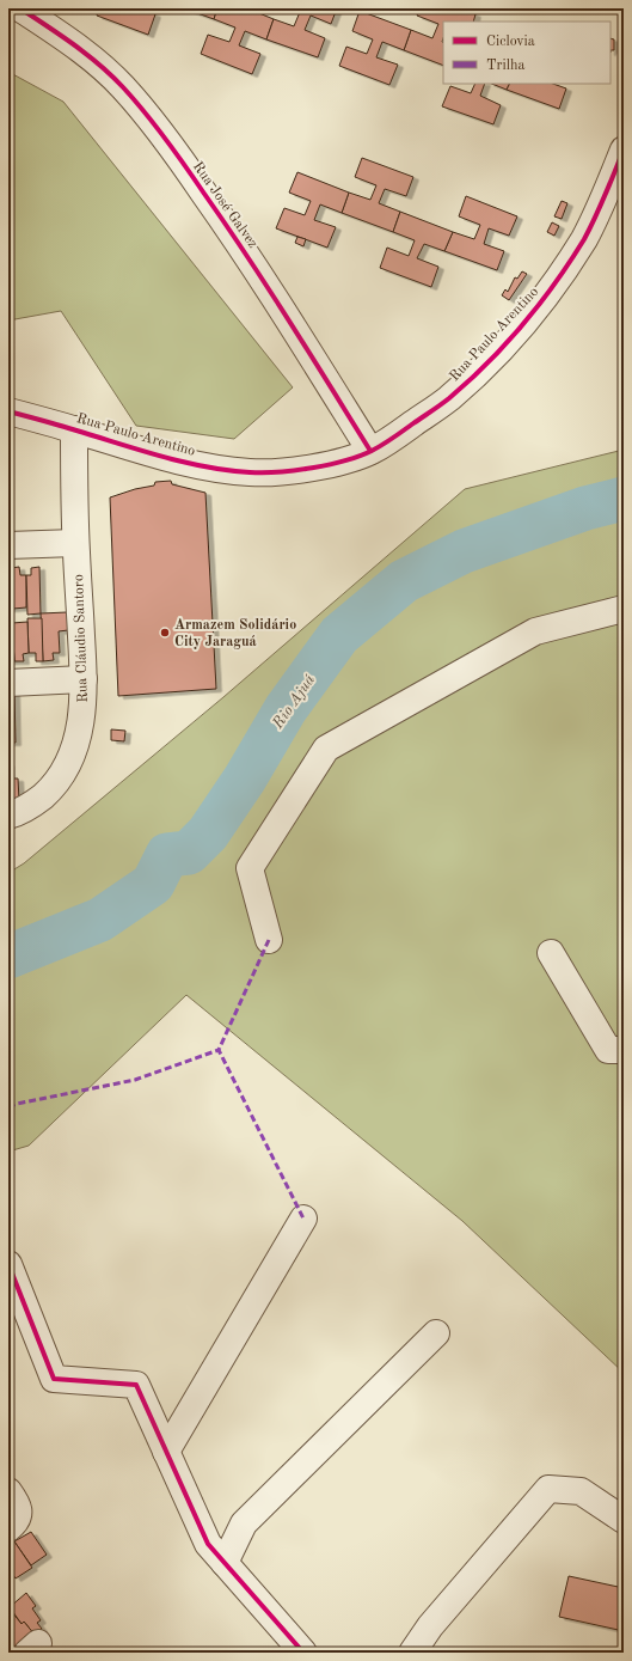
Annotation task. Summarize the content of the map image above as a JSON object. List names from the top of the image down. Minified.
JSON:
{"streets":{"street":["Rua José Galvez","Rua Paulo Arentino","Rua Cláudio Santoro"]},"crossings":[["Rua José Galvez","Rua Paulo Arentino"],["Rua Paulo Arentino","Rua Cláudio Santoro"]],"water":["Rio Ajuá"],"places":["Armazem Solidário City Jaraguá"],"legend":["Ciclovia","Trilha"]}
